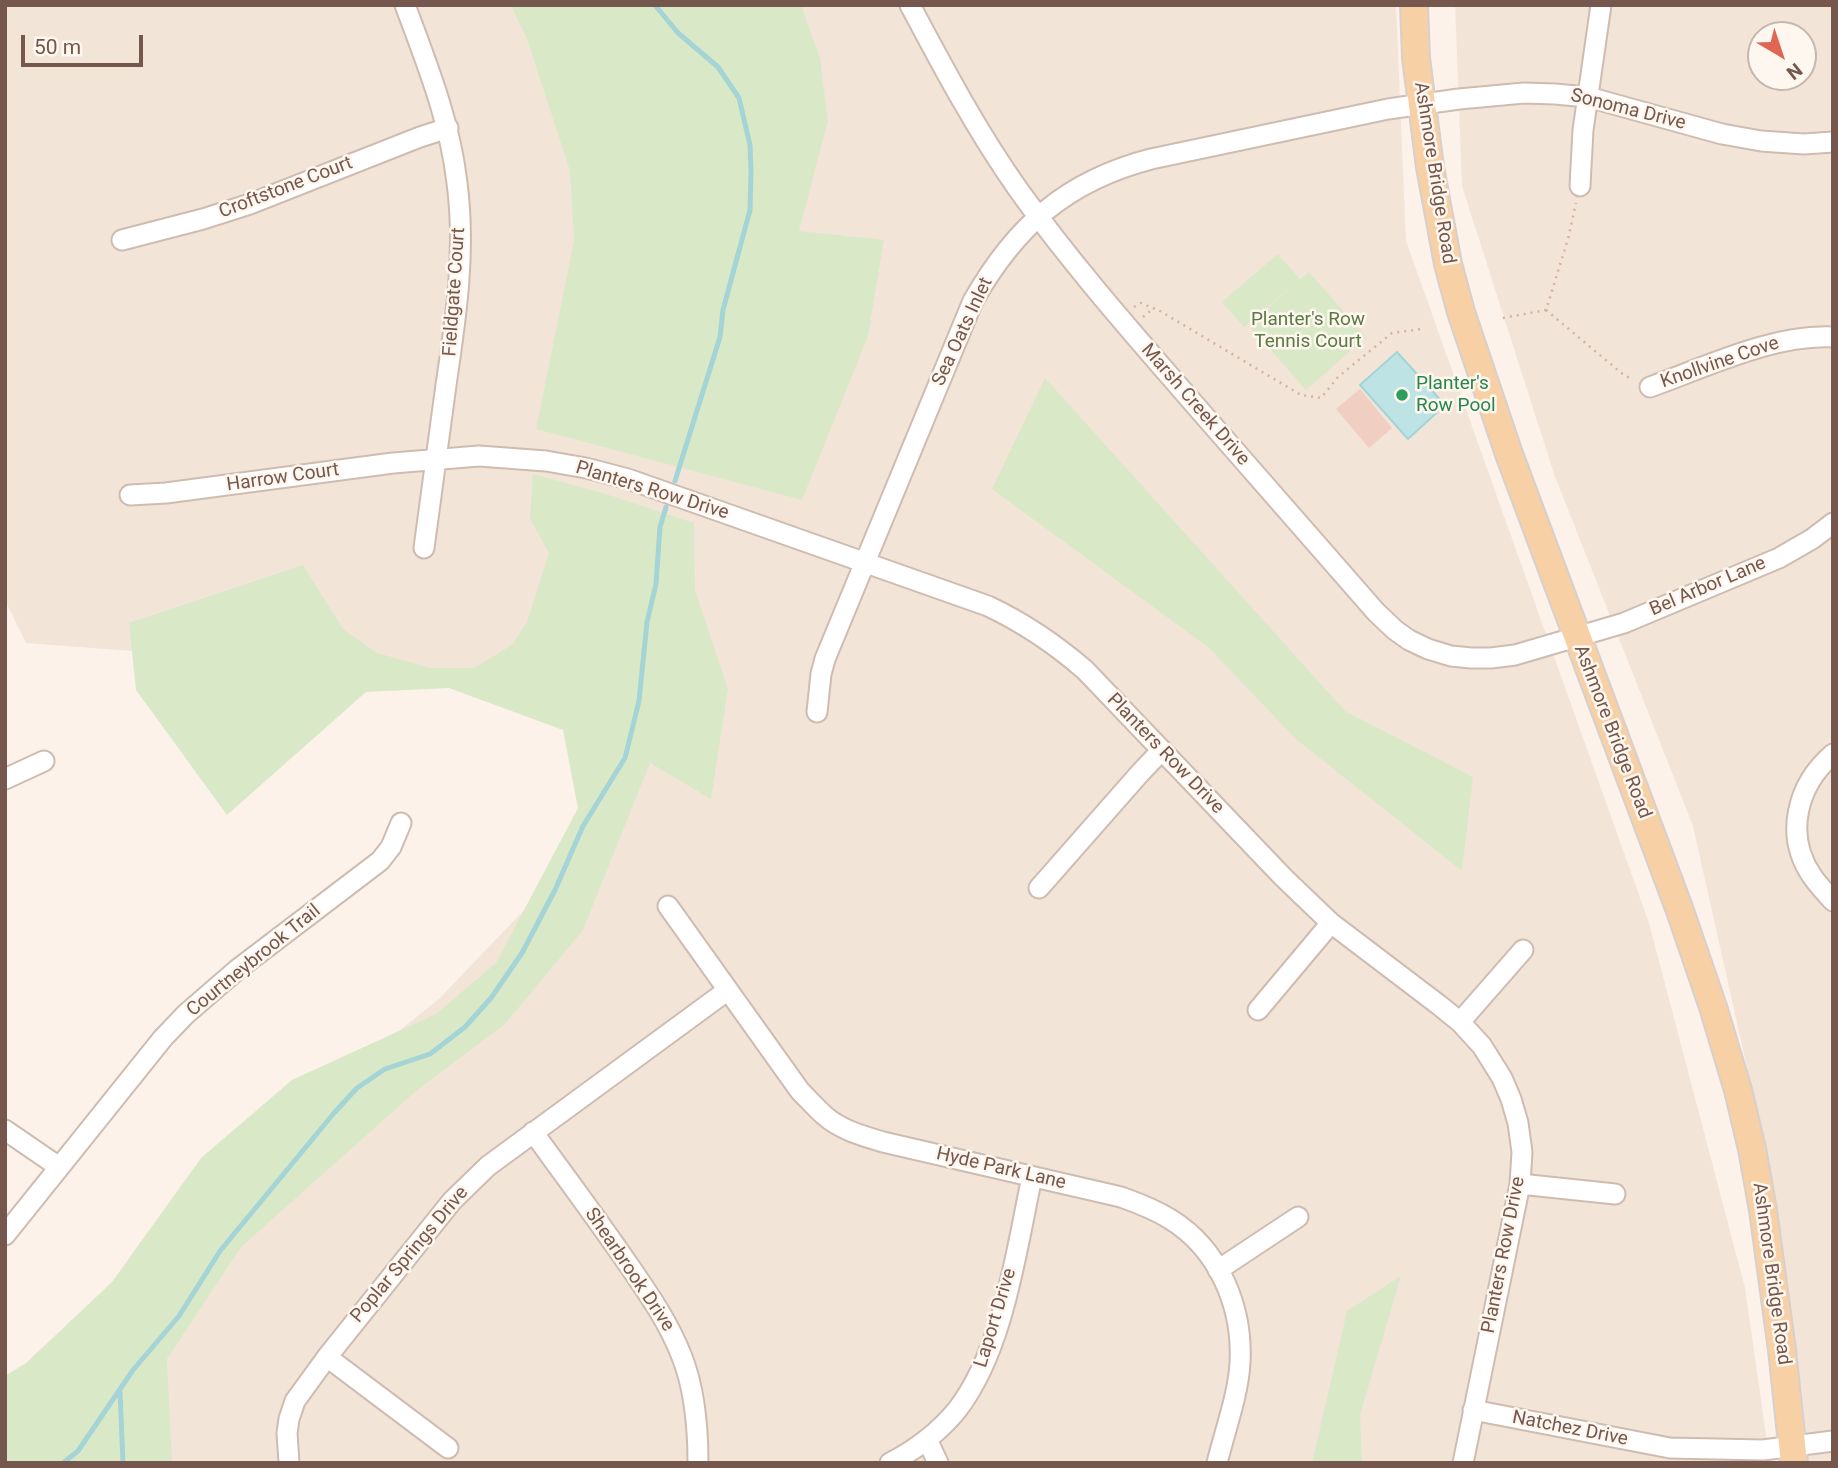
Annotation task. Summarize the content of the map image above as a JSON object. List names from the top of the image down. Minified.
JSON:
{"streets":{"main road":["Ashmore Bridge Road"],"street":["Sonoma Drive","Croftstone Court","Fieldgate Court","Sea Oats Inlet","Knollvine Cove","Marsh Creek Drive","Harrow Court","Planters Row Drive","Bel Arbor Lane","Courtneybrook Trail","Hyde Park Lane","Poplar Springs Drive","Shearbrook Drive","Laport Drive","Natchez Drive"]},"crossings":[["Sonoma Drive","Ashmore Bridge Road"],["Sonoma Drive","Sea Oats Inlet"],["Ashmore Bridge Road","Sea Oats Inlet"],["Ashmore Bridge Road","Marsh Creek Drive"],["Ashmore Bridge Road","Bel Arbor Lane"],["Ashmore Bridge Road","Natchez Drive"],["Croftstone Court","Fieldgate Court"],["Fieldgate Court","Harrow Court"],["Fieldgate Court","Planters Row Drive"],["Sea Oats Inlet","Marsh Creek Drive"],["Sea Oats Inlet","Planters Row Drive"],["Marsh Creek Drive","Bel Arbor Lane"],["Harrow Court","Planters Row Drive"],["Planters Row Drive","Natchez Drive"],["Hyde Park Lane","Poplar Springs Drive"],["Hyde Park Lane","Laport Drive"],["Poplar Springs Drive","Shearbrook Drive"]],"parks":["Planter's Row Tennis Court"],"places":["Planter's Row Pool"],"scale_bar":"50 m","north":"bottom right"}
